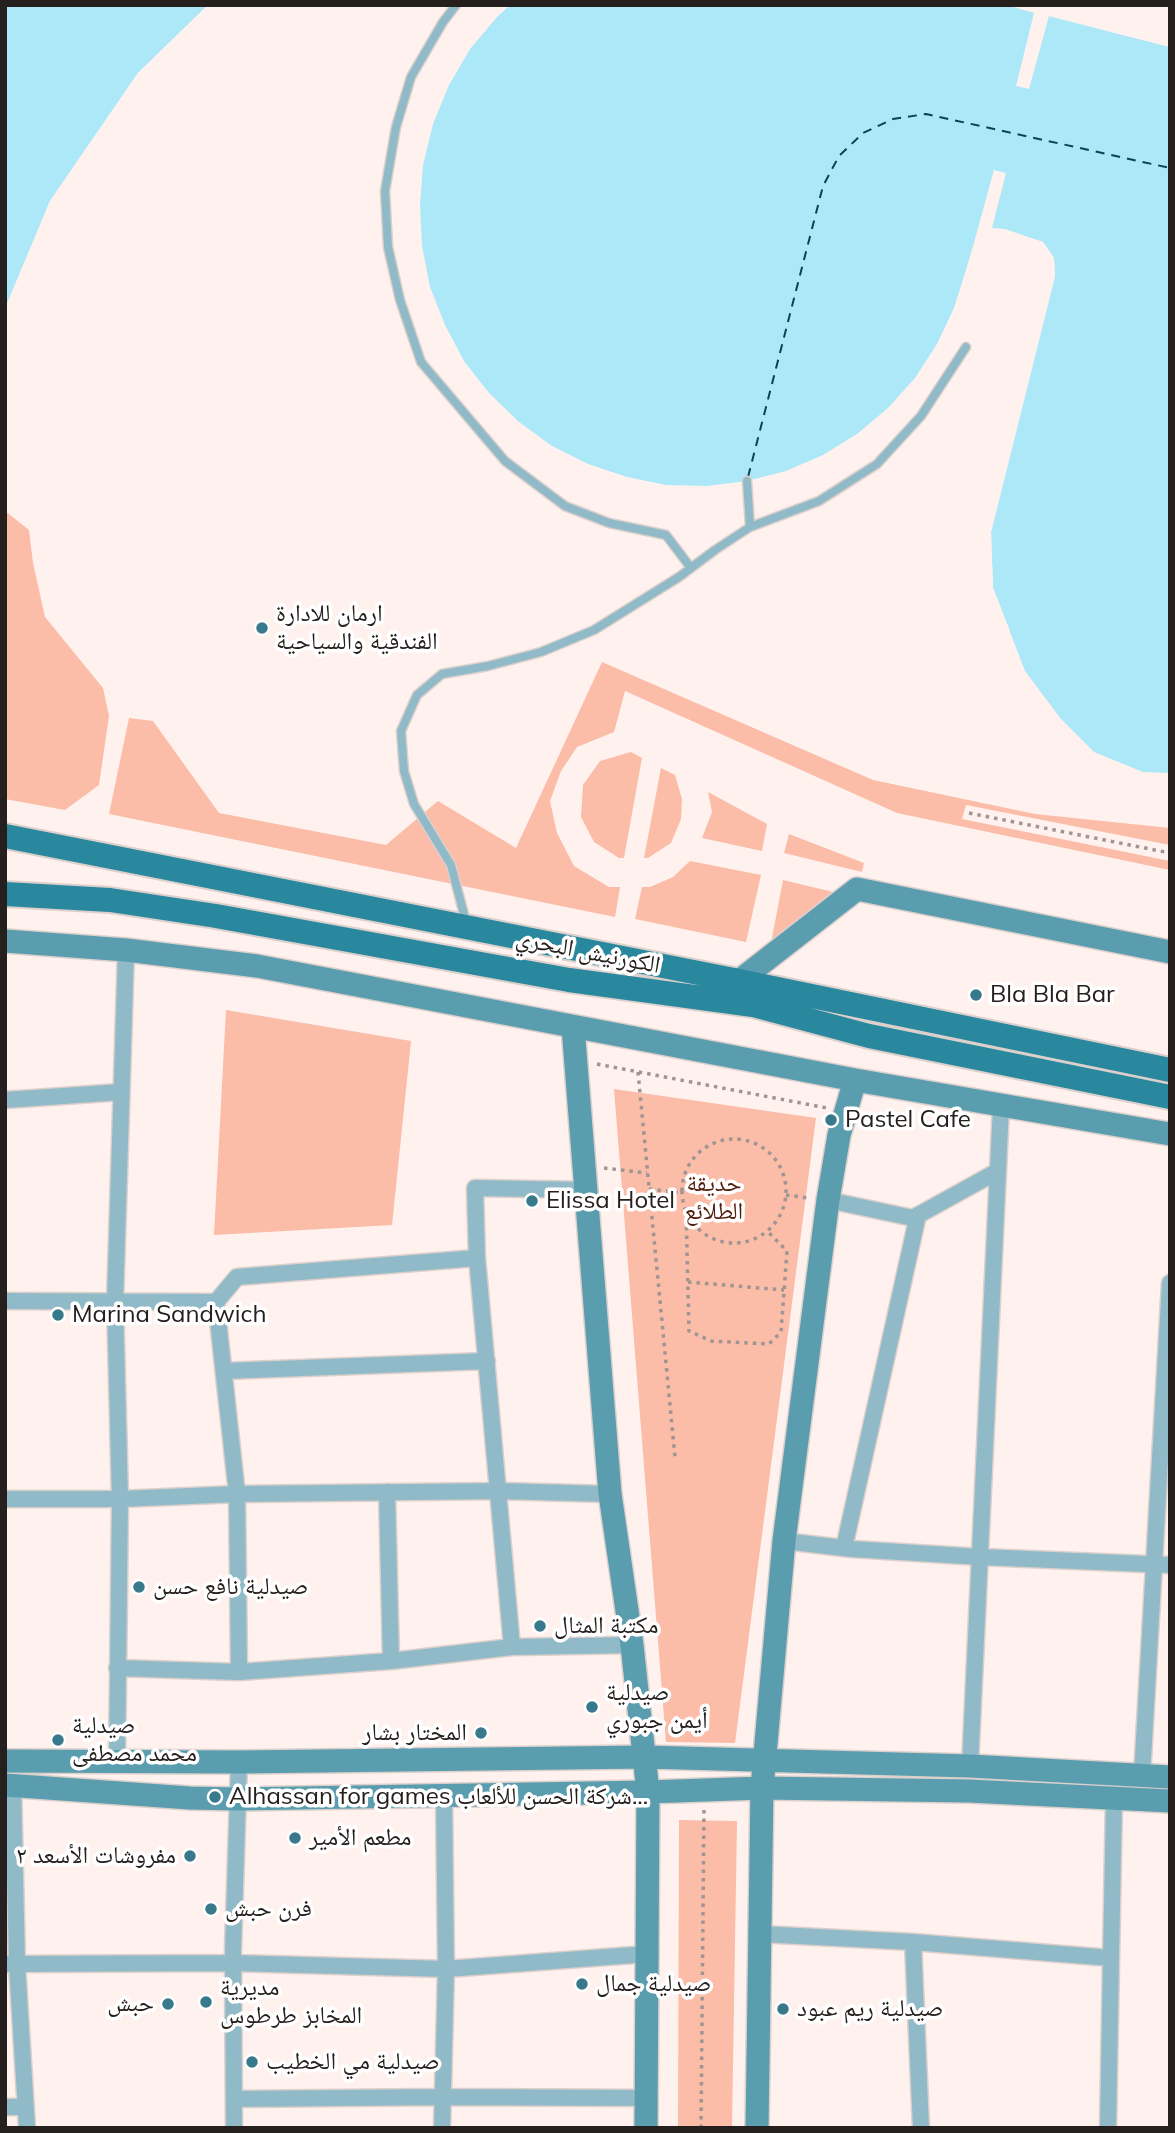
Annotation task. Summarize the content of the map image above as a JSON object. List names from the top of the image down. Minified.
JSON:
{"streets":{"main road":["الكورنيش البحري"]},"parks":["حديقة الطلائع"],"places":["ارمان للادارة الفندقية والسياحية","Bla Bla Bar","Pastel Cafe","Elissa Hotel","Marina Sandwich","صيدلية نافع حسن","مكتبة المثال","صيدلية أيمن جبوري","المختار بشار","صيدلية محمد مصطفى","Alhassan for games شركة الحسن للألعاب...","مطعم الأمير","مفروشات الأسعد ٢","فرن حبش","صيدلية جمال","مديرية المخابز طرطوس","حبش","صيدلية ريم عبود","صيدلية مي الخطيب"]}
